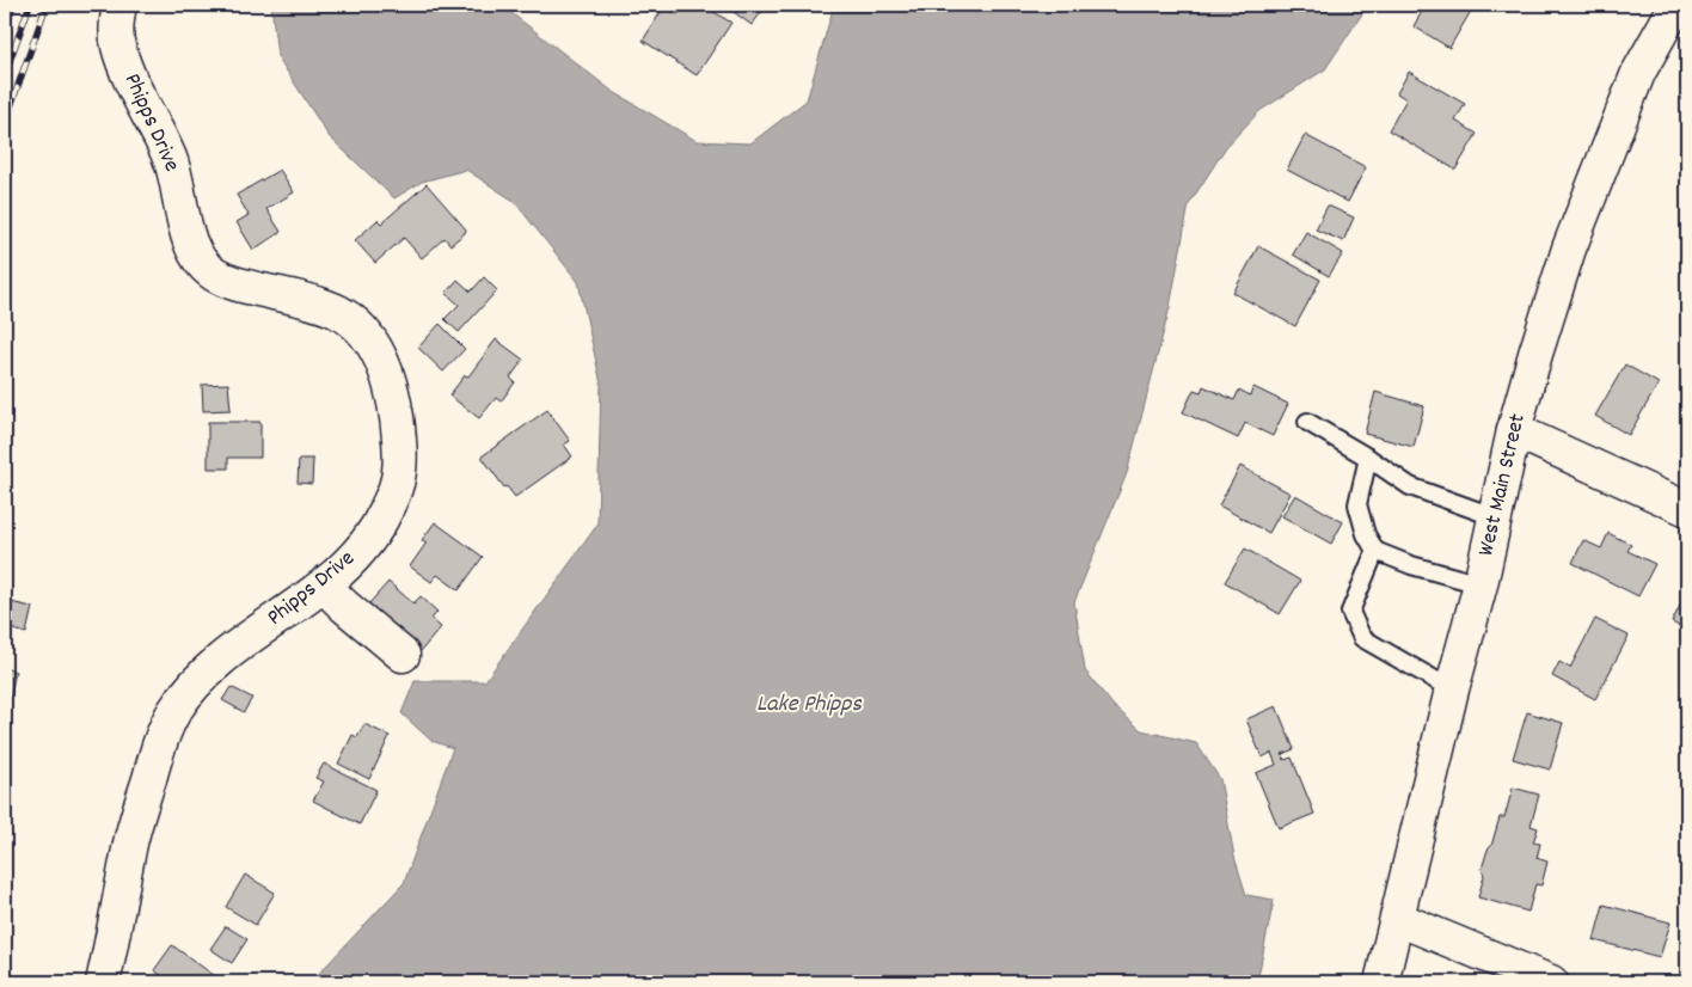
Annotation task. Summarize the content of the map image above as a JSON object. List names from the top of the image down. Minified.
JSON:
{"streets":{"street":["Phipps Drive","West Main Street"]},"water":["Lake Phipps"]}
